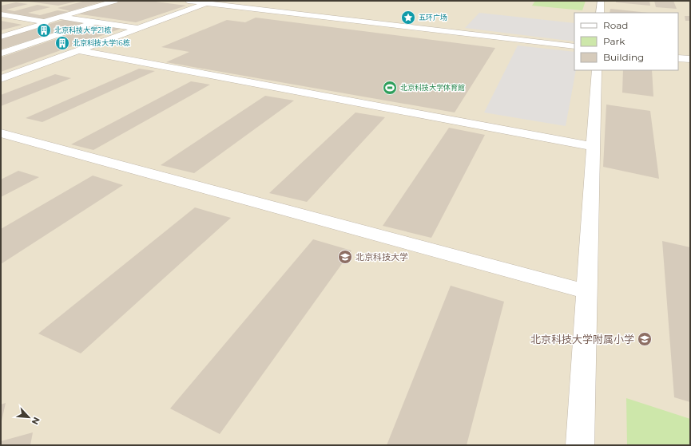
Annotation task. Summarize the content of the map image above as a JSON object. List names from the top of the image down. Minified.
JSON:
{"places":{"place":["五环广场"],"building":["北京科技大学21栋","北京科技大学16栋"],"sports":["北京科技大学体育館"],"school or university":["北京科技大学","北京科技大学附属小学"]},"legend":["Road","Park","Building"],"north":"bottom right"}
